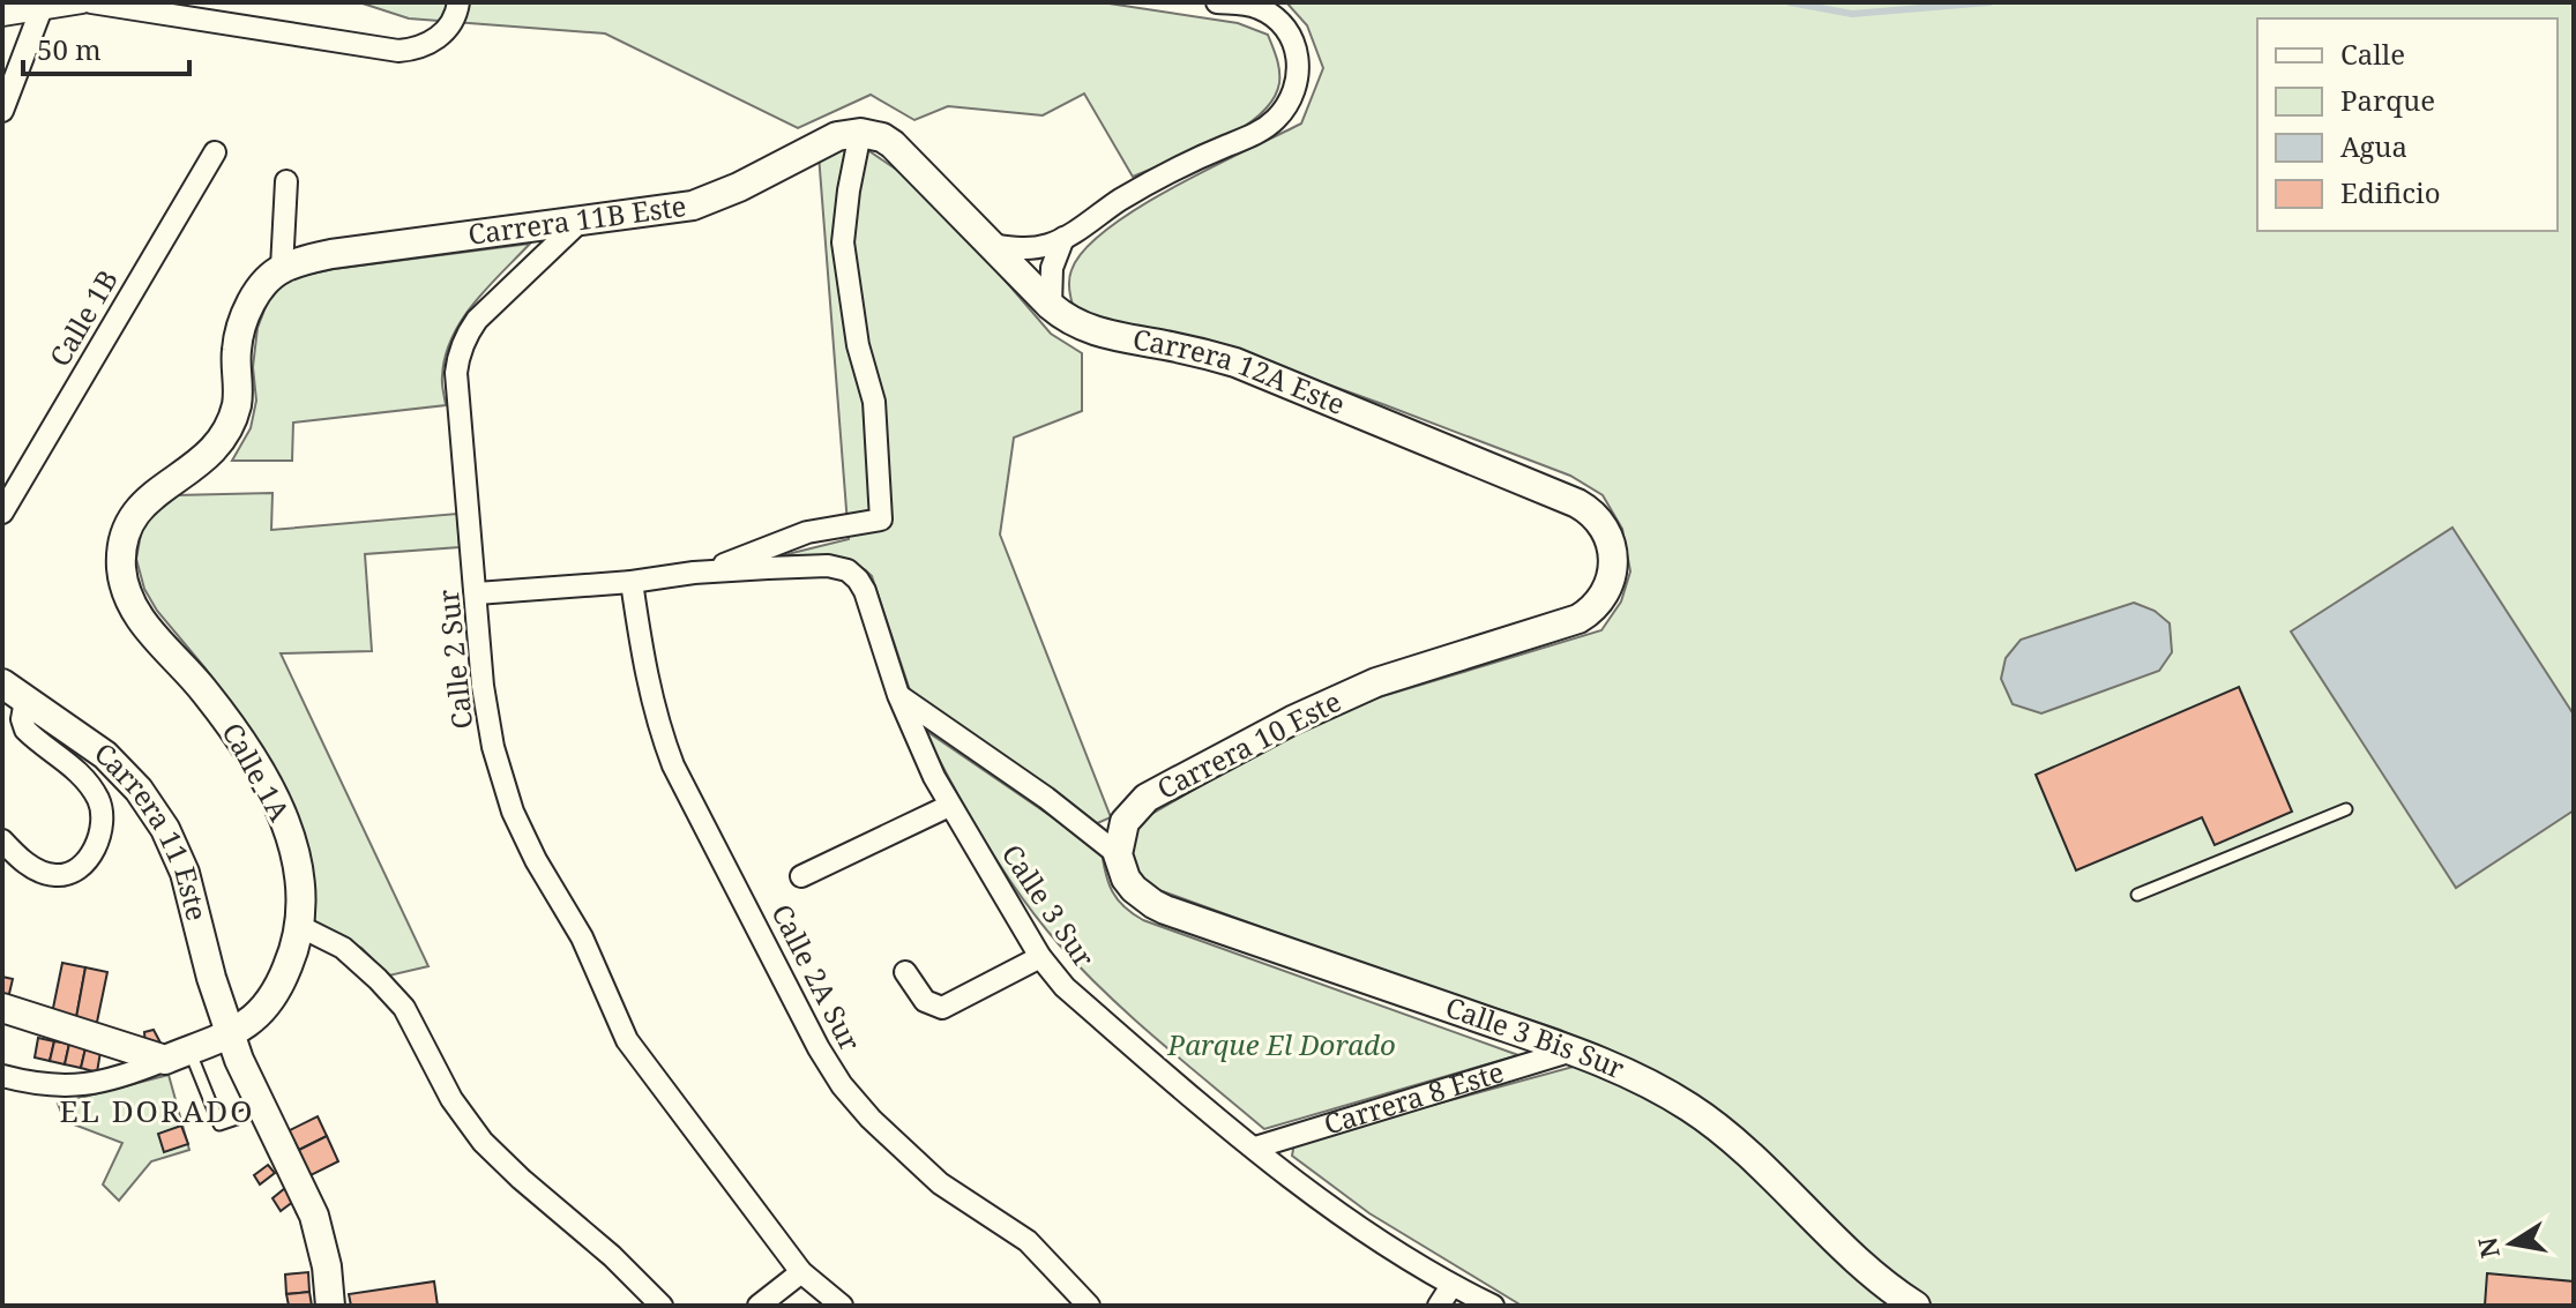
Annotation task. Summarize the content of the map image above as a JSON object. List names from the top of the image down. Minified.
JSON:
{"streets":{"street":["Carrera 11B Este","Calle 1B","Carrera 12A Este","Calle 2 Sur","Carrera 10 Este","Calle 1A","Carrera 11 Este","Calle 3 Sur","Calle 2A Sur","Calle 3 Bis Sur","Carrera 8 Este"]},"crossings":[["Carrera 11B Este","Carrera 12A Este"],["Carrera 11B Este","Calle 2 Sur"],["Carrera 11B Este","Calle 1A"],["Carrera 12A Este","Carrera 10 Este"],["Carrera 10 Este","Calle 3 Bis Sur"],["Calle 1A","Carrera 11 Este"],["Calle 3 Sur","Carrera 8 Este"],["Calle 3 Bis Sur","Carrera 8 Este"]],"districts":["EL DORADO"],"parks":["Parque El Dorado"],"legend":["Calle","Parque","Agua","Edificio"],"scale_bar":"50 m","north":"left"}
